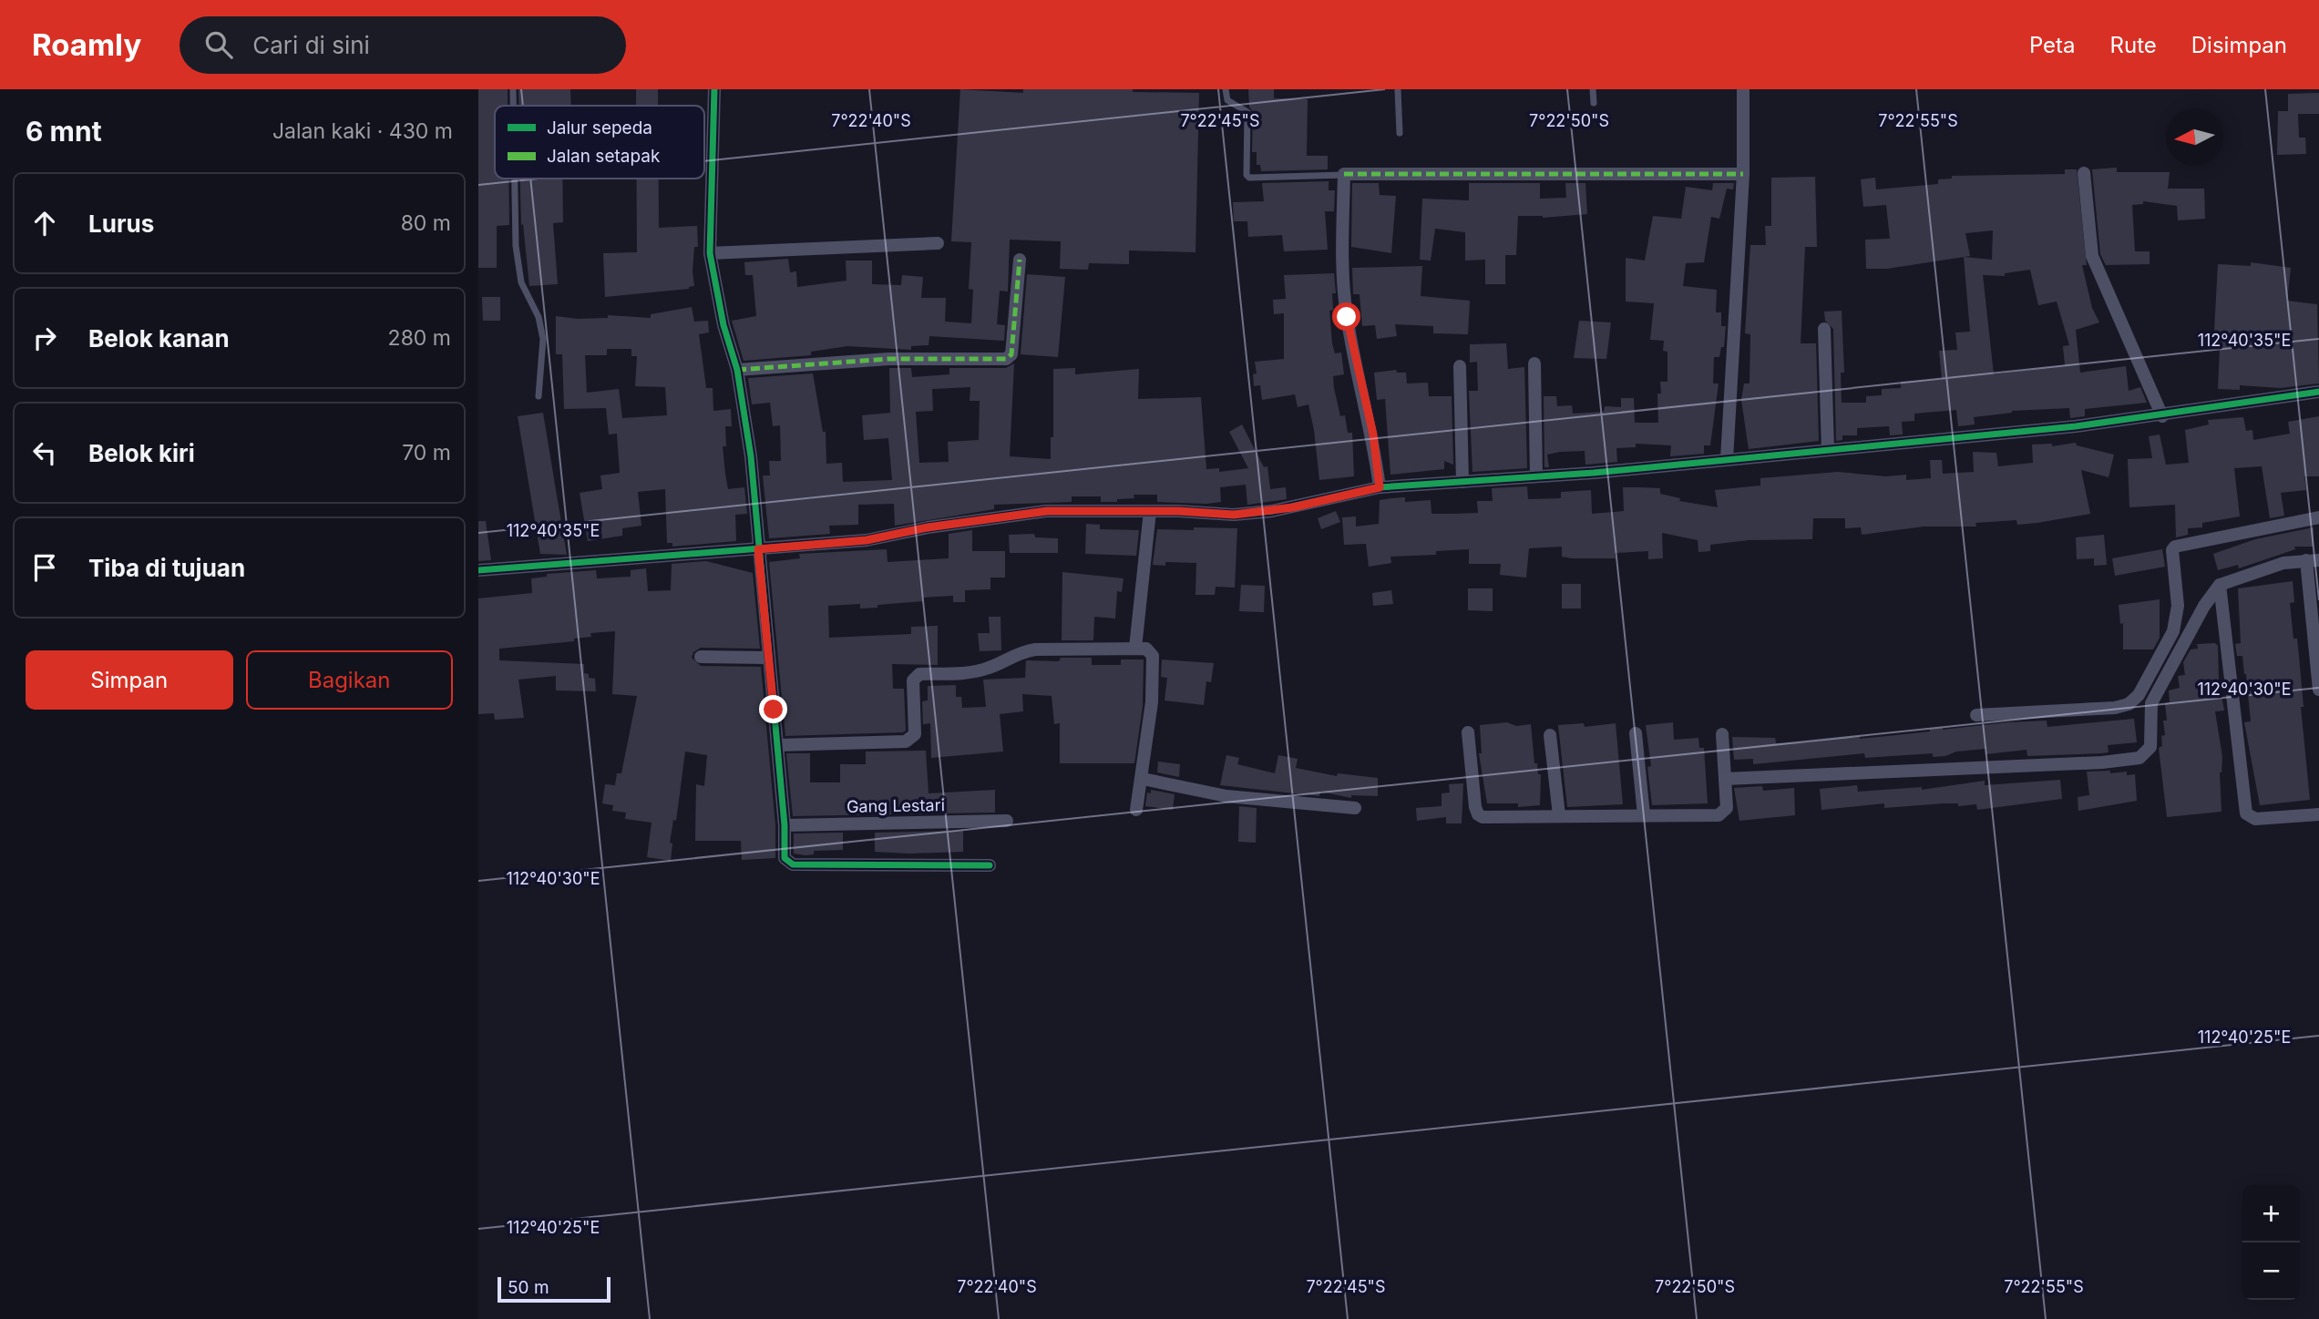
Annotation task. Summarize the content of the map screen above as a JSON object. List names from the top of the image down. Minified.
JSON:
{"streets":{"street":["Gang Lestari"]},"legend":["Jalur sepeda","Jalan setapak"],"scale_bar":"50 m","north":"left","page":{"header":"Roamly","search":"Cari di sini","nav":["Peta","Rute","Disimpan"],"heading":["6 mnt","Jalan kaki · 430 m"],"list":[["Lurus","80 m"],["Belok kanan","280 m"],["Belok kiri","70 m"],"Tiba di tujuan"],"buttons":["Simpan","Bagikan"],"map_buttons":["+","−"],"scale":"50 m"},"coordinates":["7°22'40\"S","7°22'45\"S","7°22'50\"S","7°22'55\"S","112°40'35\"E","112°40'30\"E","112°40'25\"E"]}
